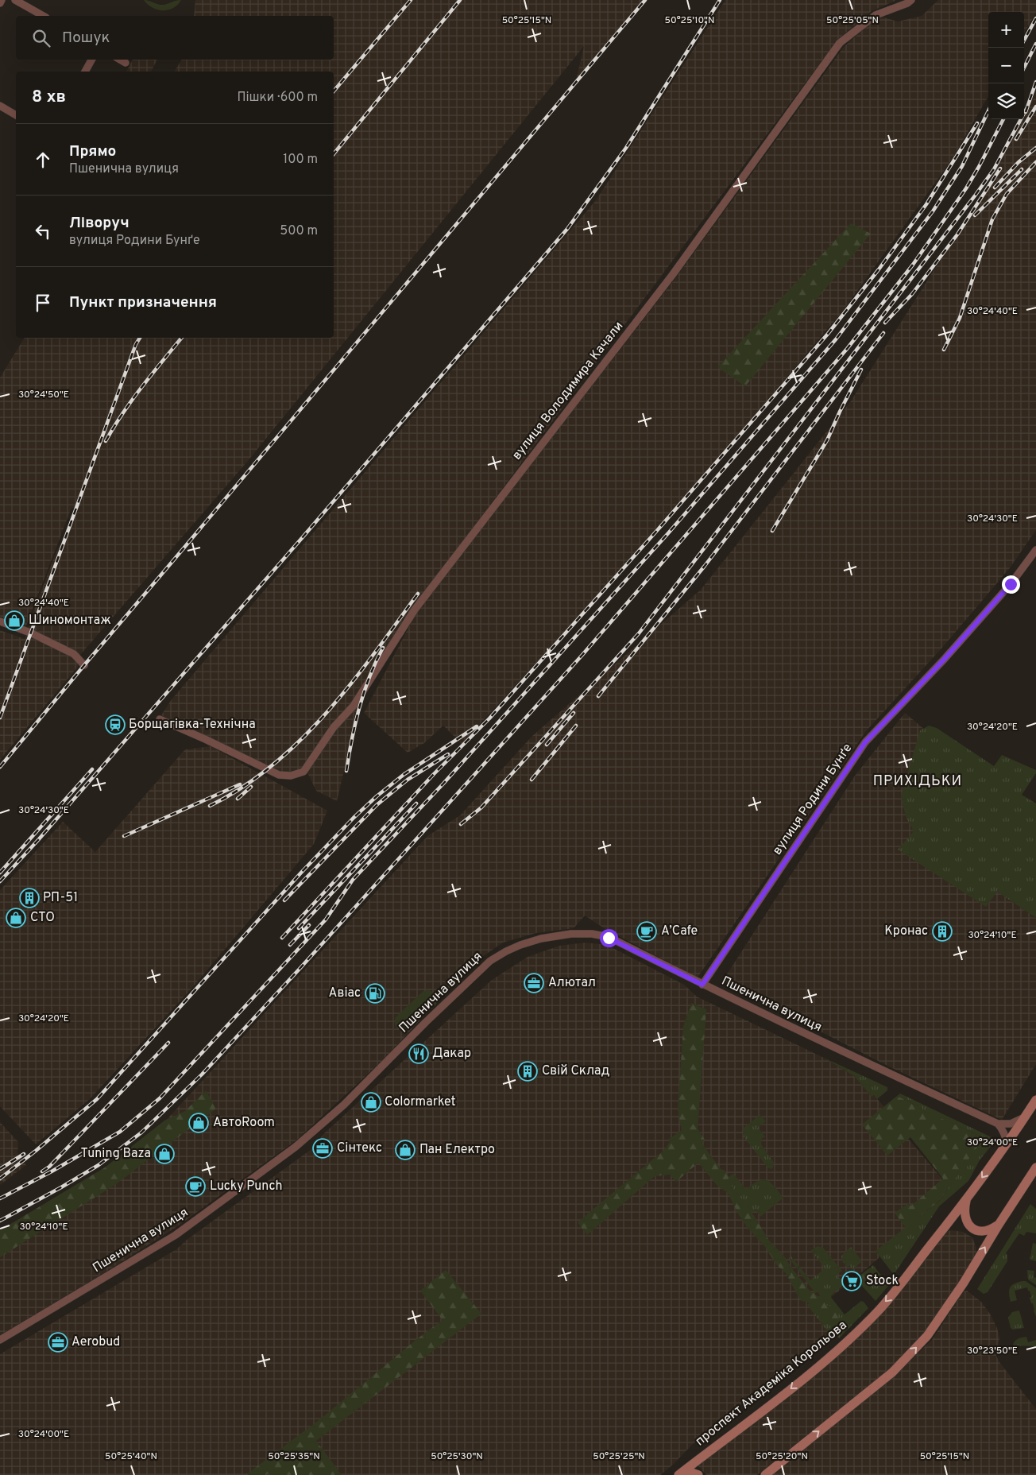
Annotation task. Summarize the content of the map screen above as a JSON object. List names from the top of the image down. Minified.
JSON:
{"streets":{"main road":["проспект Академіка Корольова"],"street":["вулиця Володимира Качали","вулиця Родини Бунґе","Пшенична вулиця"]},"crossings":[["вулиця Родини Бунґе","Пшенична вулиця"]],"districts":["ПРИХІДЬКИ"],"places":{"shop":["Шиномонтаж","СТО","Colormarket","АвтоRoom","Пан Електро","Tuning Baza"],"station":["Борщагівка-Технічна"],"building":["РП-51","Кронас","Свій Склад"],"cafe":["A’Cafe","Lucky Punch"],"office":["Алютал","Сінтекс","Aerobud"],"fuel station":["Авіас"],"restaurant":["Дакар"],"supermarket":["Stock"]},"page":{"map_buttons":["+","−"],"search":"Пошук","heading":["8 хв","Пішки · 600 m"],"list":[["Прямо","Пшенична вулиця","100 m"],["Ліворуч","вулиця Родини Бунґе","500 m"],"Пункт призначення"]},"coordinates":["50°25'15\"N","50°25'10\"N","50°25'05\"N","30°24'40\"E","30°24'50\"E","30°24'30\"E","30°24'20\"E","30°24'10\"E","30°24'00\"E","30°23'50\"E","50°25'40\"N","50°25'35\"N","50°25'30\"N","50°25'25\"N","50°25'20\"N"]}
